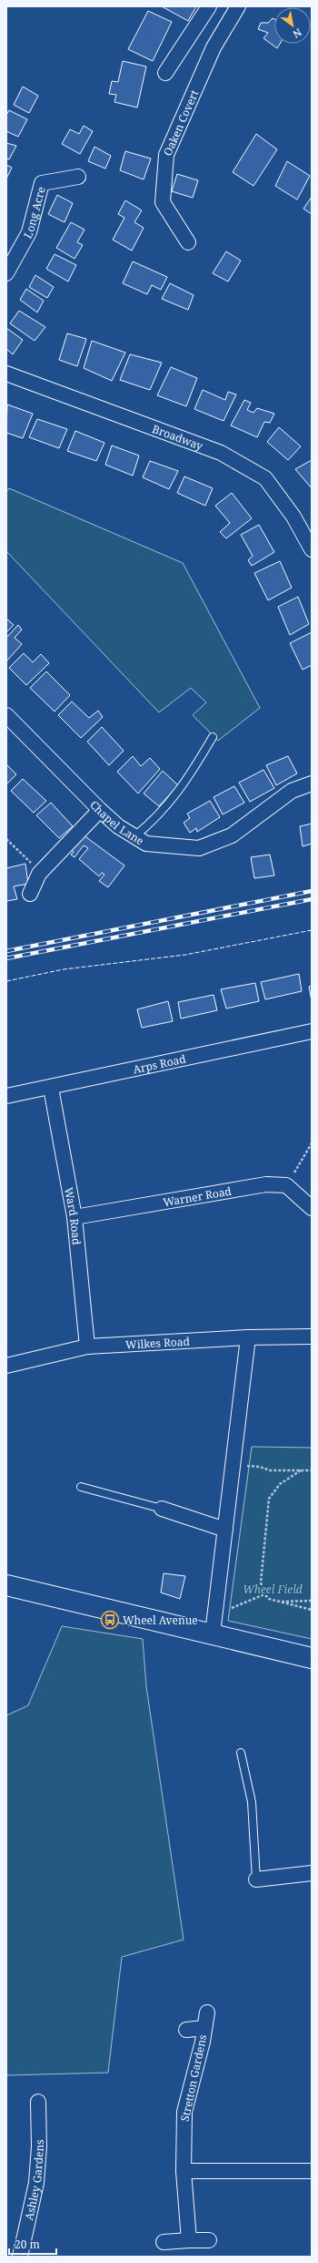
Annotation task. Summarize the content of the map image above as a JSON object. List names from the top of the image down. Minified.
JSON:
{"streets":{"street":["Oaken Covert","Long Acre","Broadway","Chapel Lane","Arps Road","Warner Road","Ward Road","Wilkes Road","Stretton Gardens","Ashley Gardens"]},"crossings":[["Arps Road","Ward Road"],["Warner Road","Ward Road"],["Ward Road","Wilkes Road"]],"parks":["Wheel Field"],"places":{"bus stop":["Wheel Avenue"]},"scale_bar":"20 m","north":"bottom right"}
